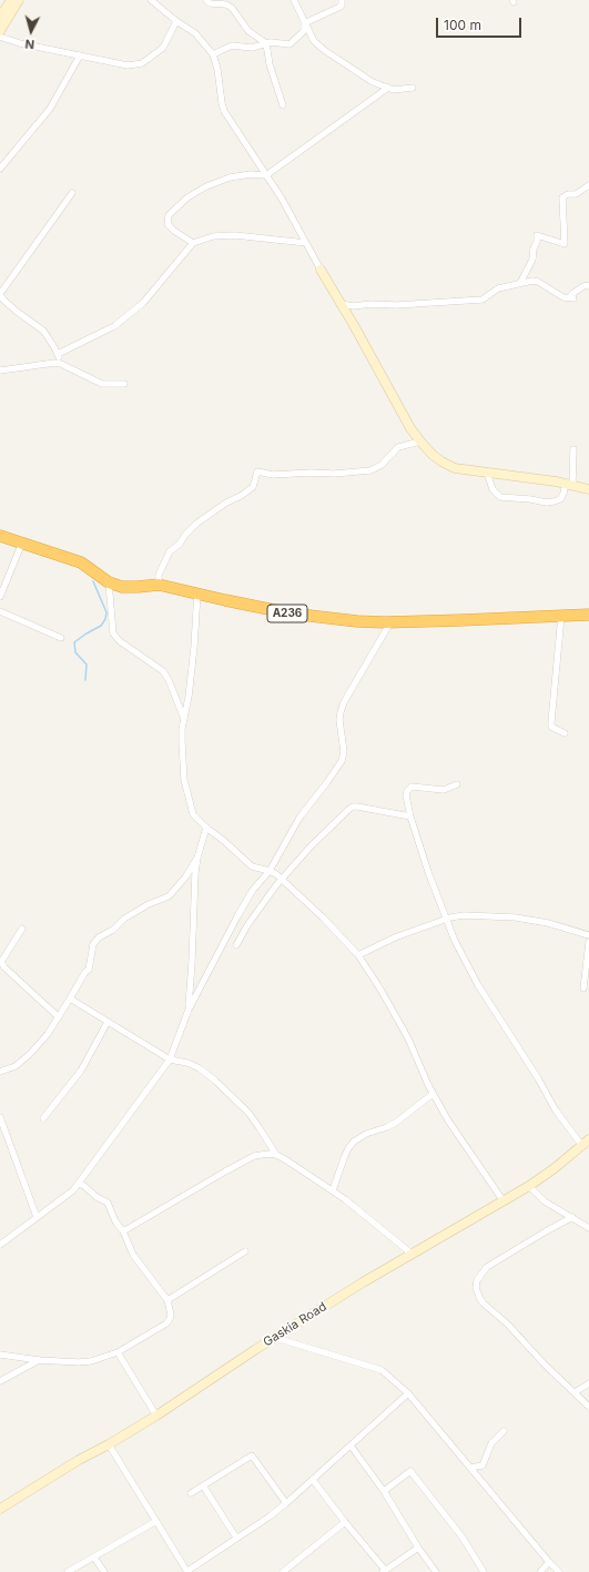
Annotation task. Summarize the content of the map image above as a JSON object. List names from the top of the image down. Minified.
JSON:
{"streets":{"highway":["A236"],"main road":["Gaskia Road"]},"scale_bar":"100 m","north":"bottom"}
